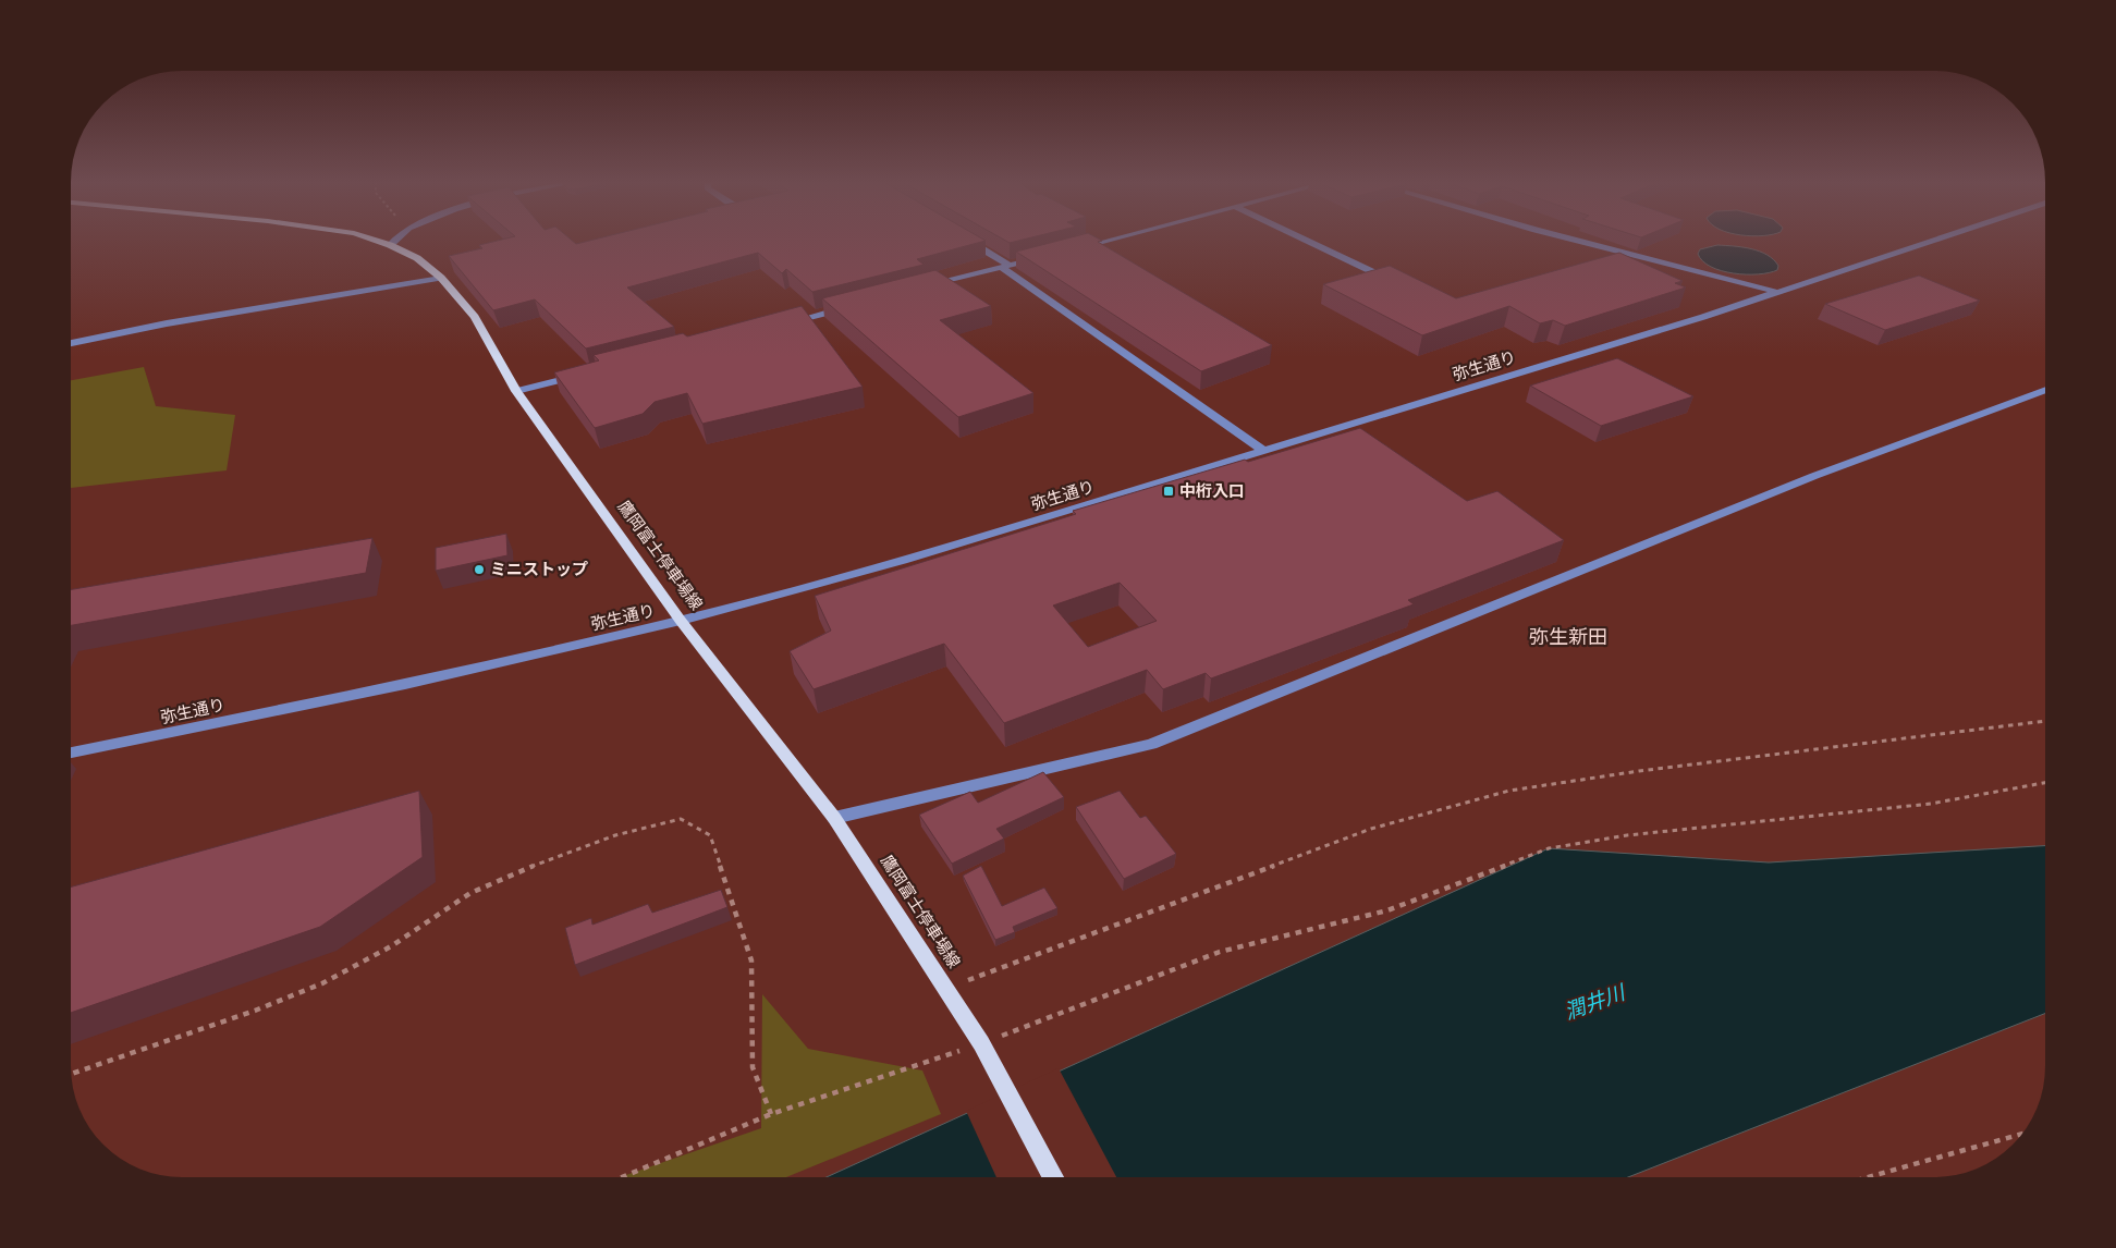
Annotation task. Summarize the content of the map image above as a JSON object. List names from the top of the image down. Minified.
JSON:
{"streets":{"main road":["鷹岡富士停車場線"],"street":["弥生通り"]},"crossings":[["弥生通り","鷹岡富士停車場線"]],"districts":["弥生新田"],"water":["潤井川"],"places":{"transit":["中桁入口"],"other":["ミニストップ"]}}
